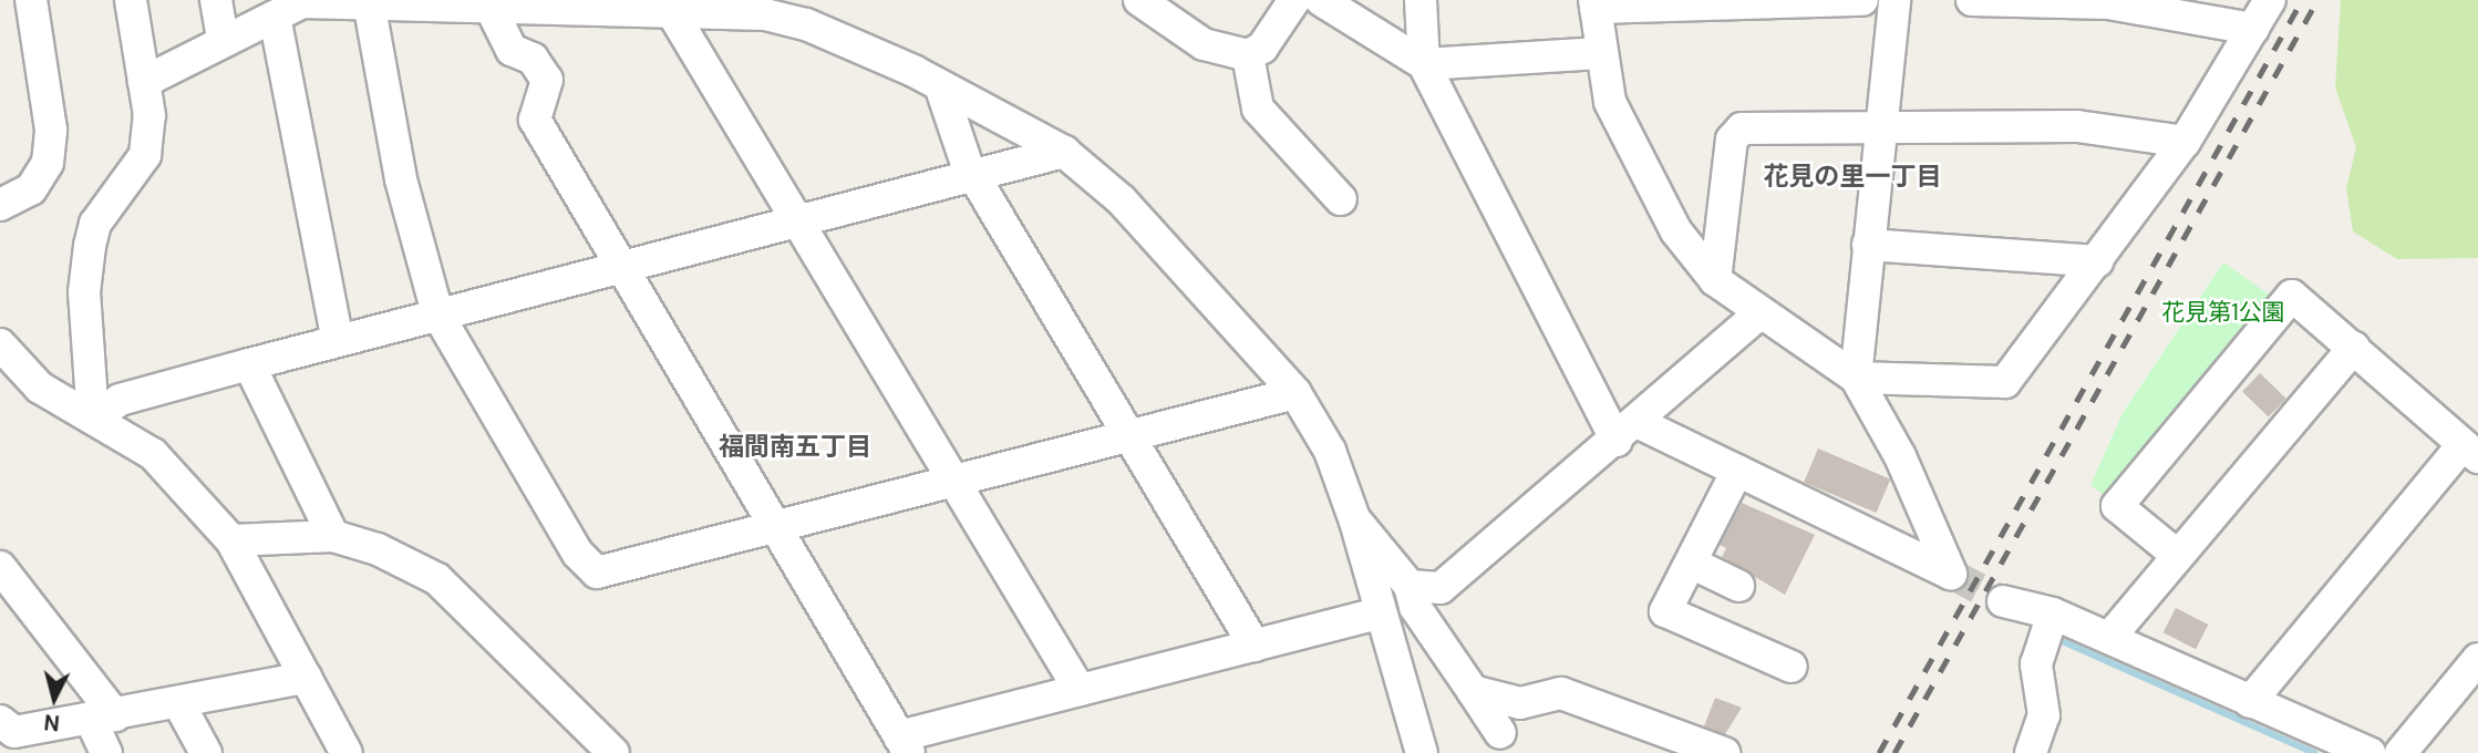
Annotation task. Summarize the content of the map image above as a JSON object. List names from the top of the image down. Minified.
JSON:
{"districts":["花見の里一丁目","福間南五丁目"],"parks":["花見第1公園"],"north":"bottom"}
